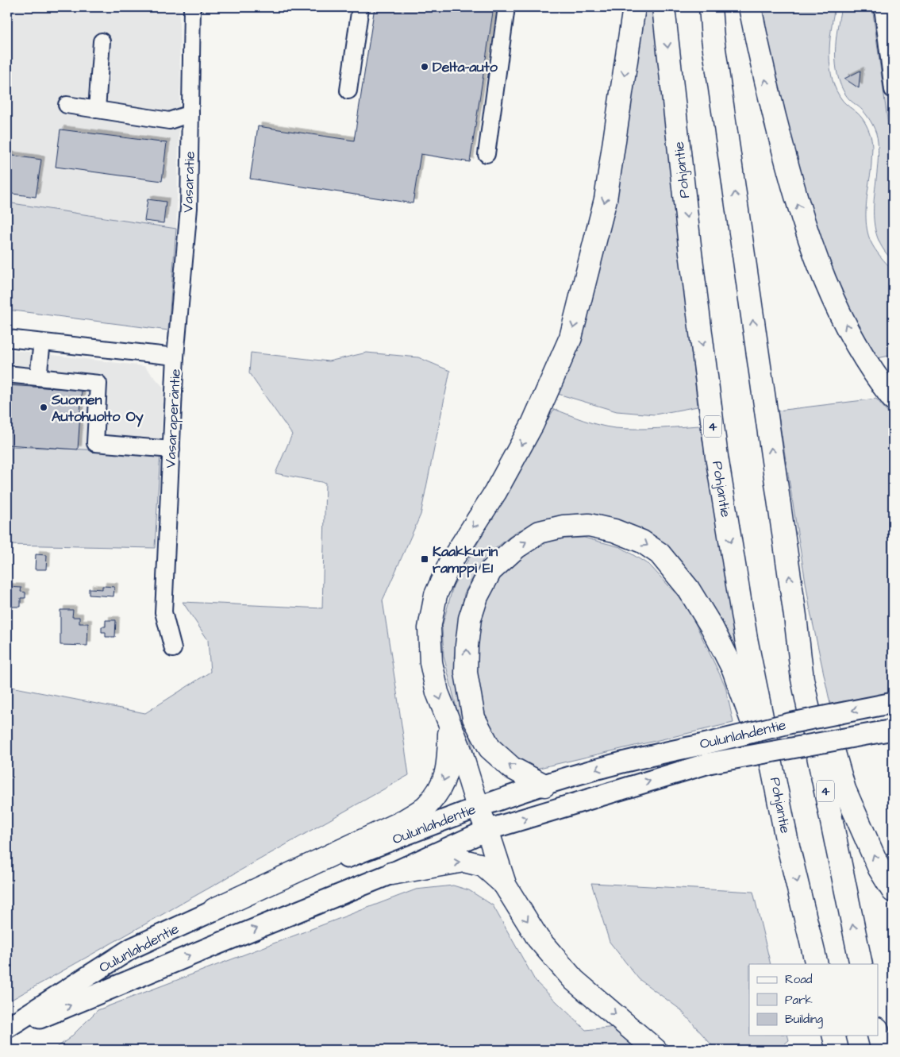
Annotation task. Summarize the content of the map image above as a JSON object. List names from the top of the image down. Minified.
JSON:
{"streets":{"highway":["Pohjantie","4"],"main road":["Oulunlahdentie"],"street":["Vasaratie","Vasaraperäntie"]},"crossings":[["Vasaratie","Vasaraperäntie"]],"places":{"other":["Delta-auto","Suomen Autohuolto Oy"],"transit":["Kaakkurin ramppi E1"]},"legend":["Road","Park","Building"]}
